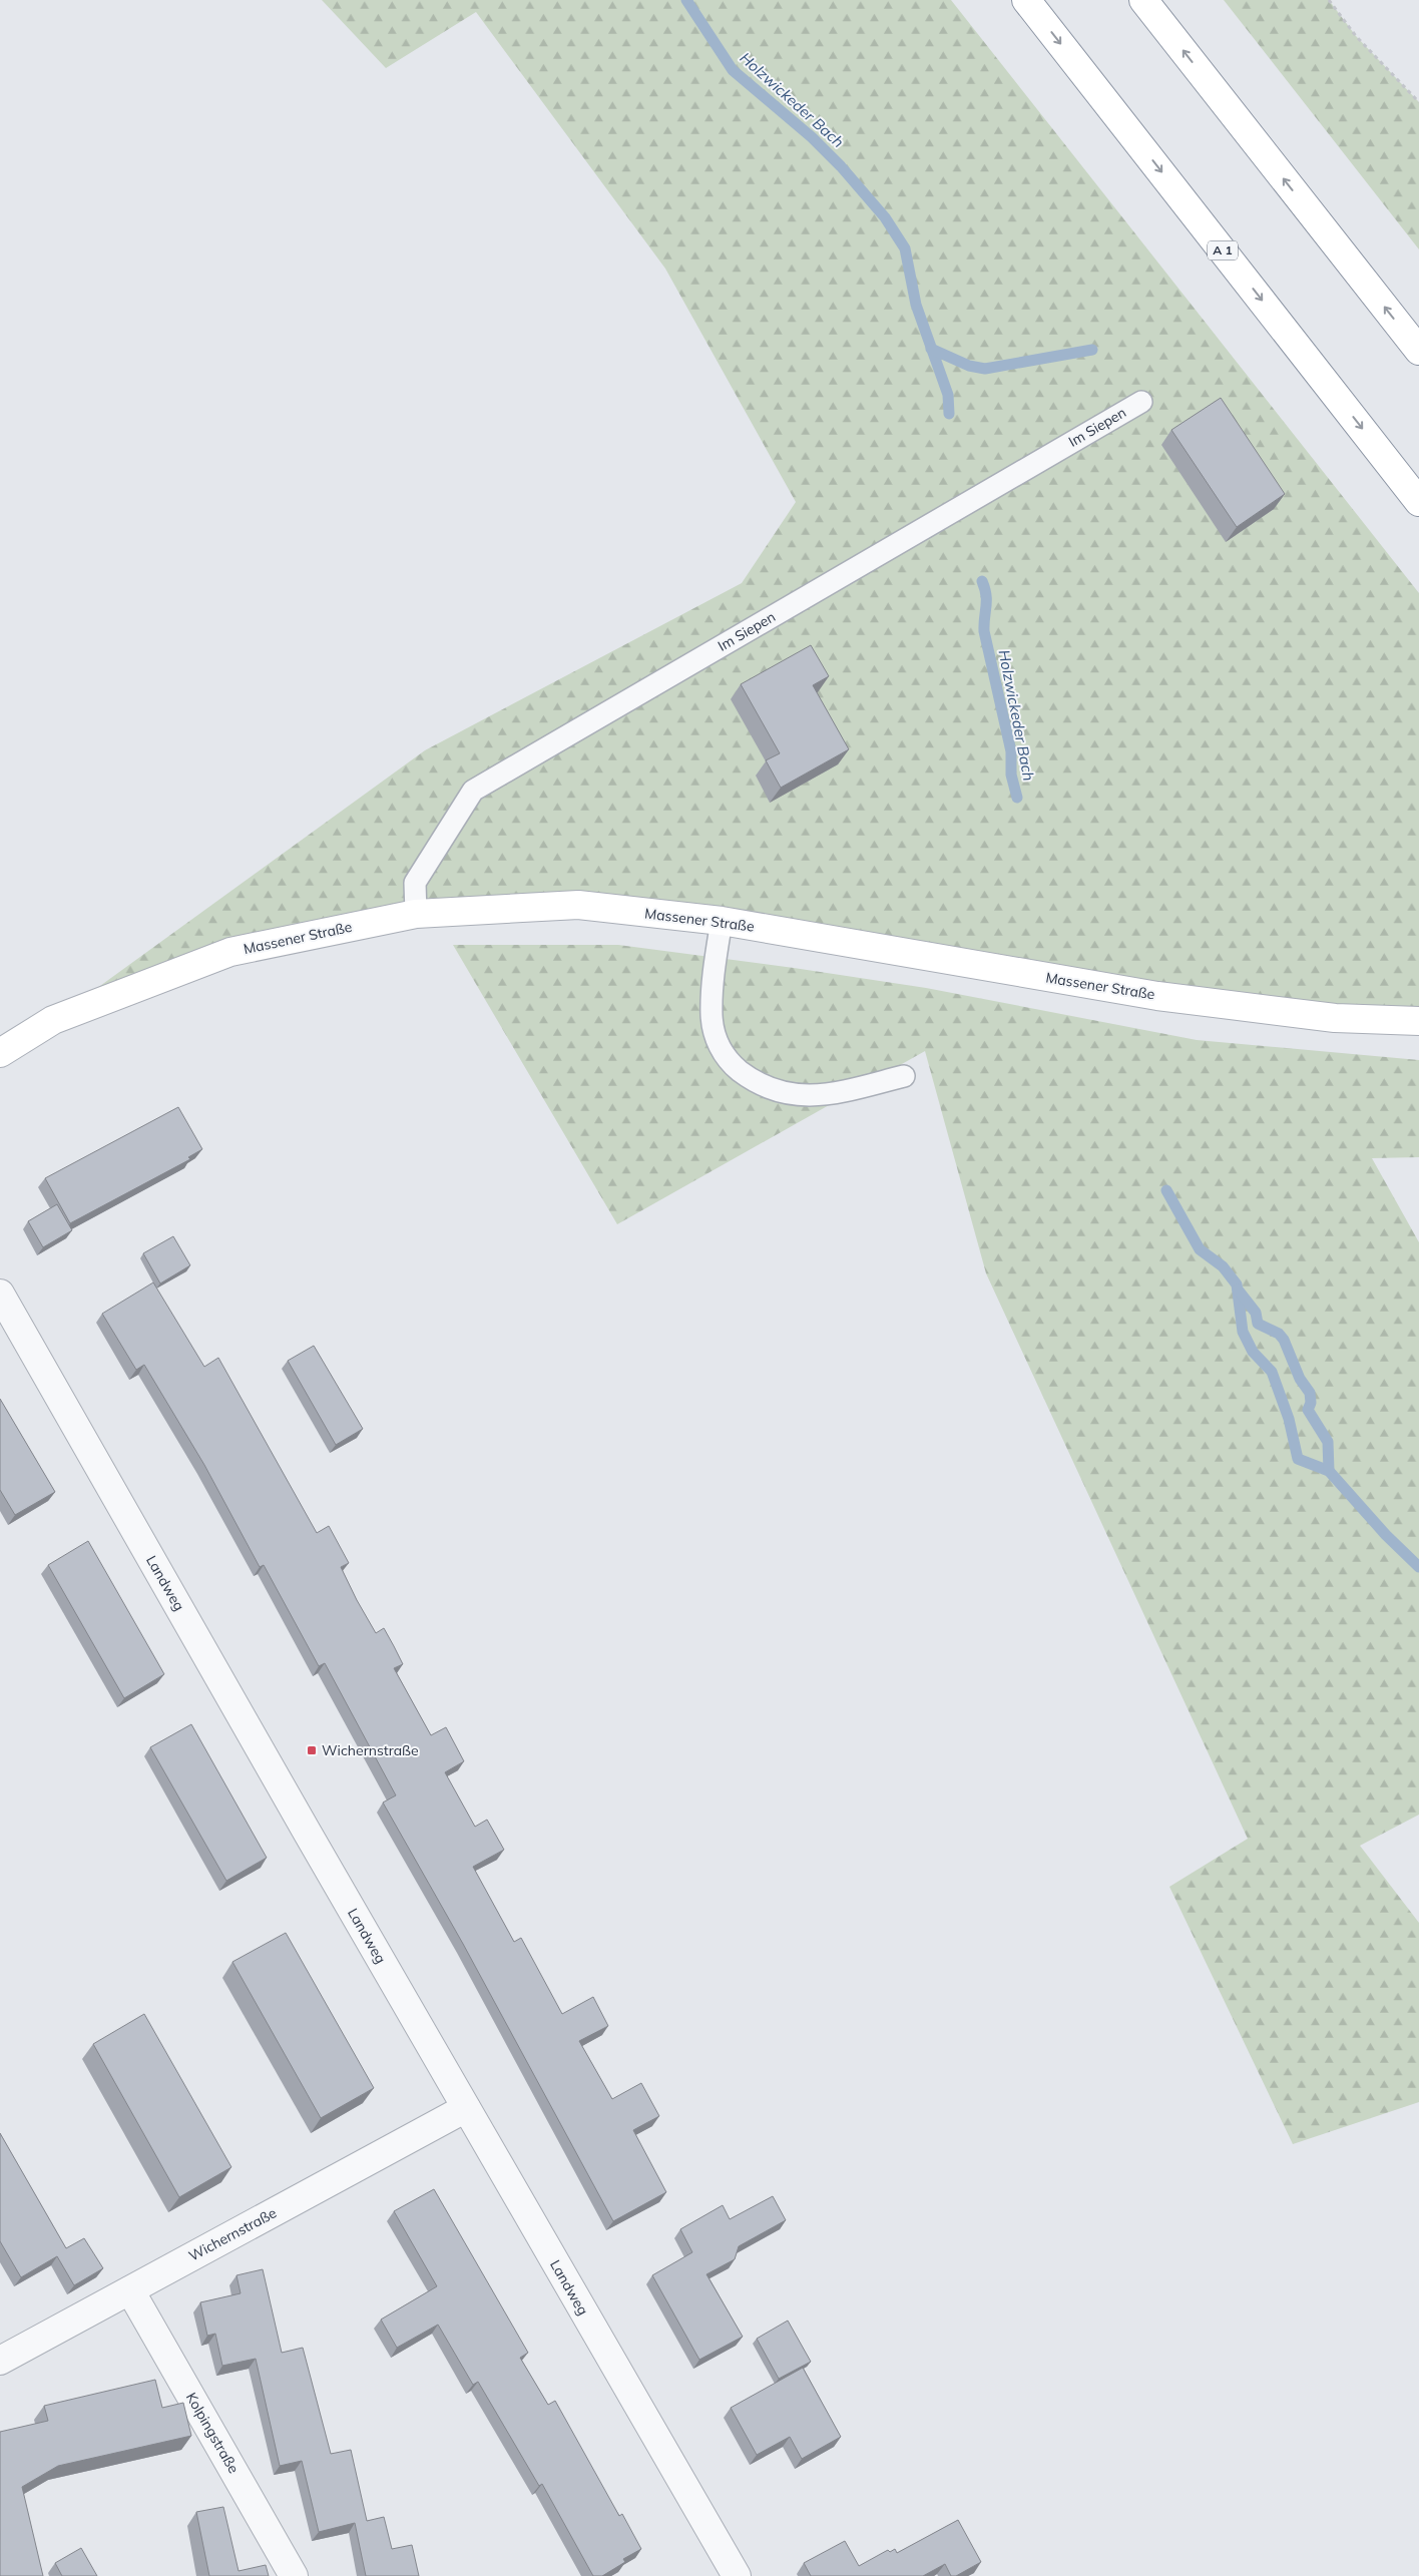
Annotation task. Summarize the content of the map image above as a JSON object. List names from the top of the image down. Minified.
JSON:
{"streets":{"main road":["A 1","Massener Straße"],"street":["Landweg","Wichernstraße","Kolpingstraße"],"lane":["Im Siepen"]},"crossings":[["Im Siepen","Massener Straße"],["Landweg","Wichernstraße"],["Wichernstraße","Kolpingstraße"]],"water":["Holzwickeder Bach"],"places":{"transit":["Wichernstraße"]}}
